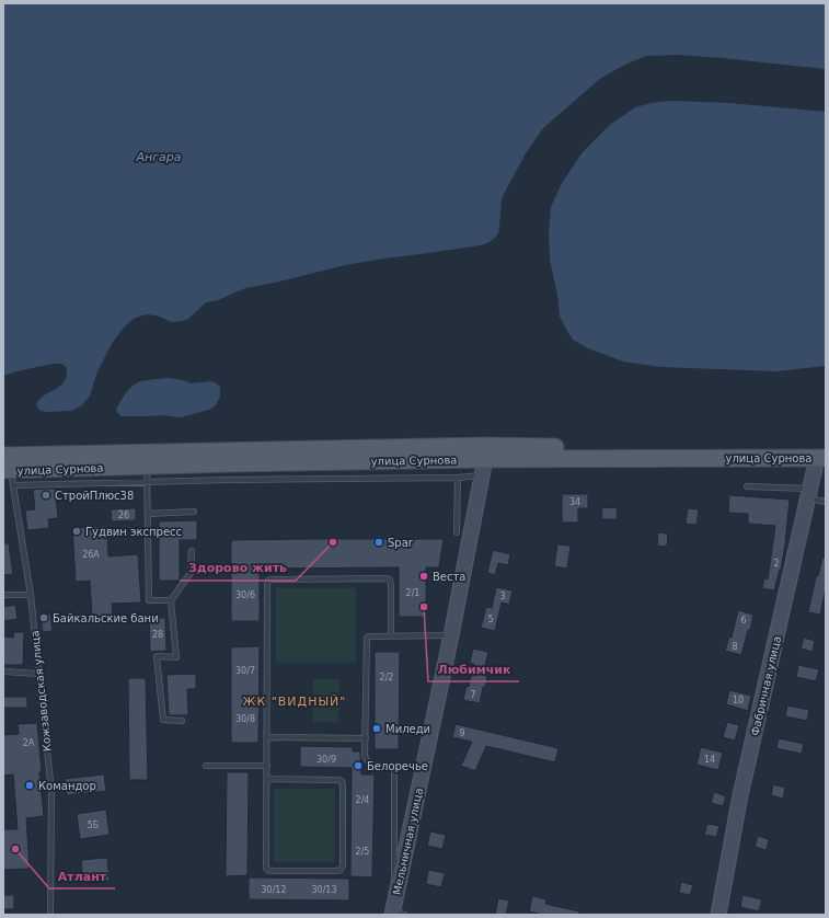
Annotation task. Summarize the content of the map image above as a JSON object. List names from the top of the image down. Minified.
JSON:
{"streets":{"main road":["улица Сурнова"],"street":["Фабричная улица","Мельничная улица"],"lane":["Кожзаводская улица"]},"crossings":[["улица Сурнова","Фабричная улица"],["улица Сурнова","Кожзаводская улица"],["улица Сурнова","Мельничная улица"]],"districts":["ЖК \"ВИДНЫЙ\""],"water":["Ангара"],"places":["СтройПлюс38","Гудвин экспресс","Здорово жить","Spar","Веста","Любимчик","Байкальские бани","Миледи","Белоречье","Командор","Атлант"],"house_numbers":["34","26","26А","2","2/1","30/6","3","5","6","28","8","30/7","2/2","7","10","30/8","9","2А","30/9","14","2/4","5Б","2/5","30/12","30/13"]}
